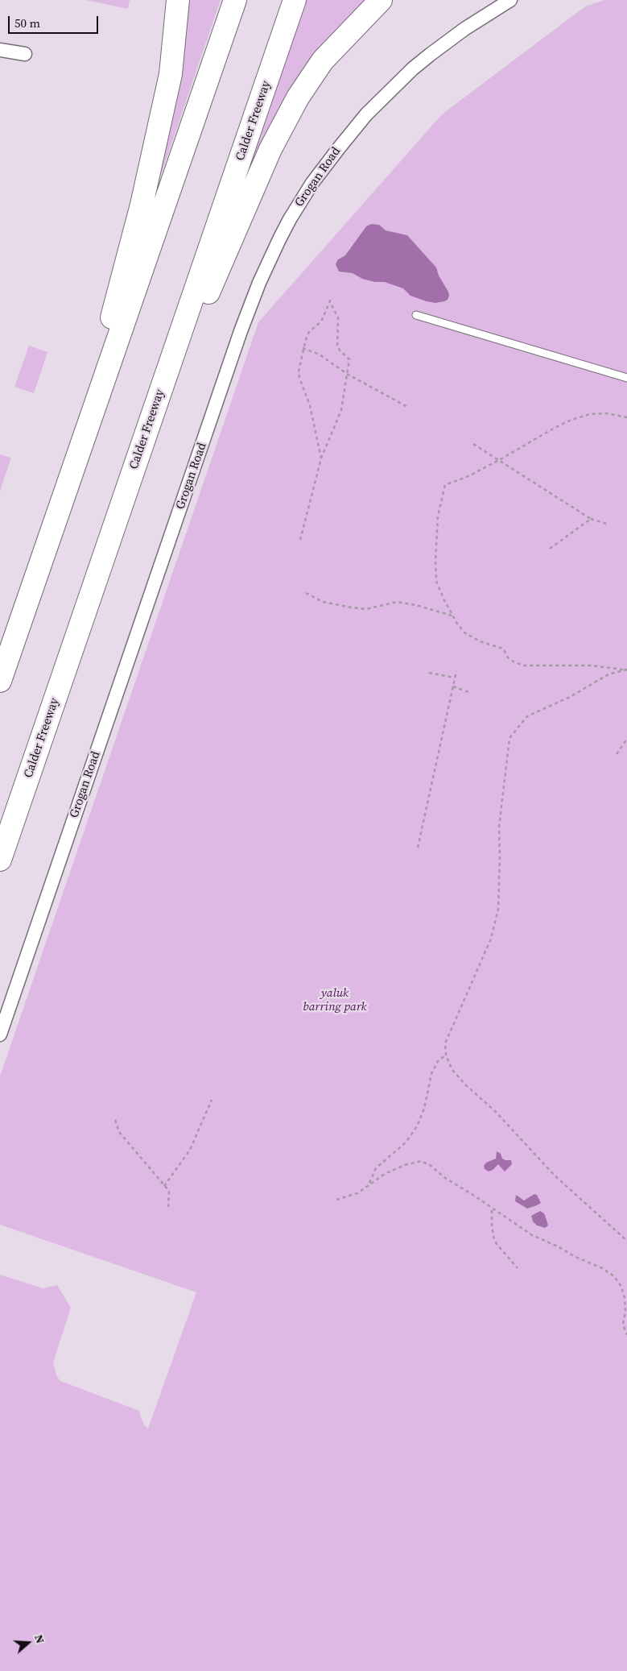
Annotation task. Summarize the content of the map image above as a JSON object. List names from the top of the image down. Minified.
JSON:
{"streets":{"highway":["Calder Freeway"],"street":["Grogan Road"]},"parks":["yaluk barring park"],"scale_bar":"50 m","north":"right"}
